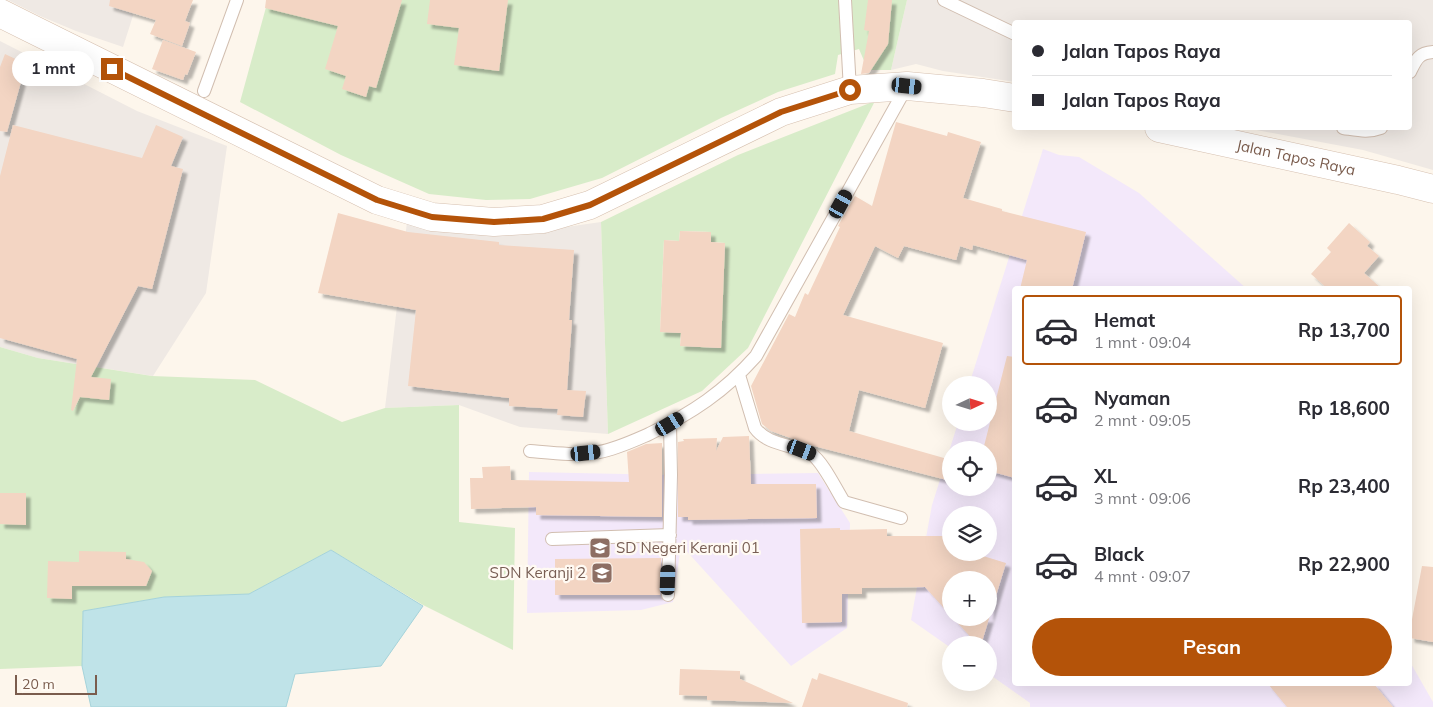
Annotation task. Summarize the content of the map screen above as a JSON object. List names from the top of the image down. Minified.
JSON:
{"streets":{"main road":["Jalan Tapos Raya"]},"places":{"school or university":["SD Negeri Keranji 01","SDN Keranji 2"]},"scale_bar":"20 m","north":"right","page":{"banner":["Jalan Tapos Raya","Jalan Tapos Raya"],"bubble":"1 mnt","list":[{"name":"Hemat","note":"1 mnt · 09:04","value":"Rp 13,700"},{"name":"Nyaman","note":"2 mnt · 09:05","value":"Rp 18,600"},{"name":"XL","note":"3 mnt · 09:06","value":"Rp 23,400"},{"name":"Black","note":"4 mnt · 09:07","value":"Rp 22,900"}],"map_buttons":["+","−"],"buttons":"Pesan","scale":"20 m"}}
